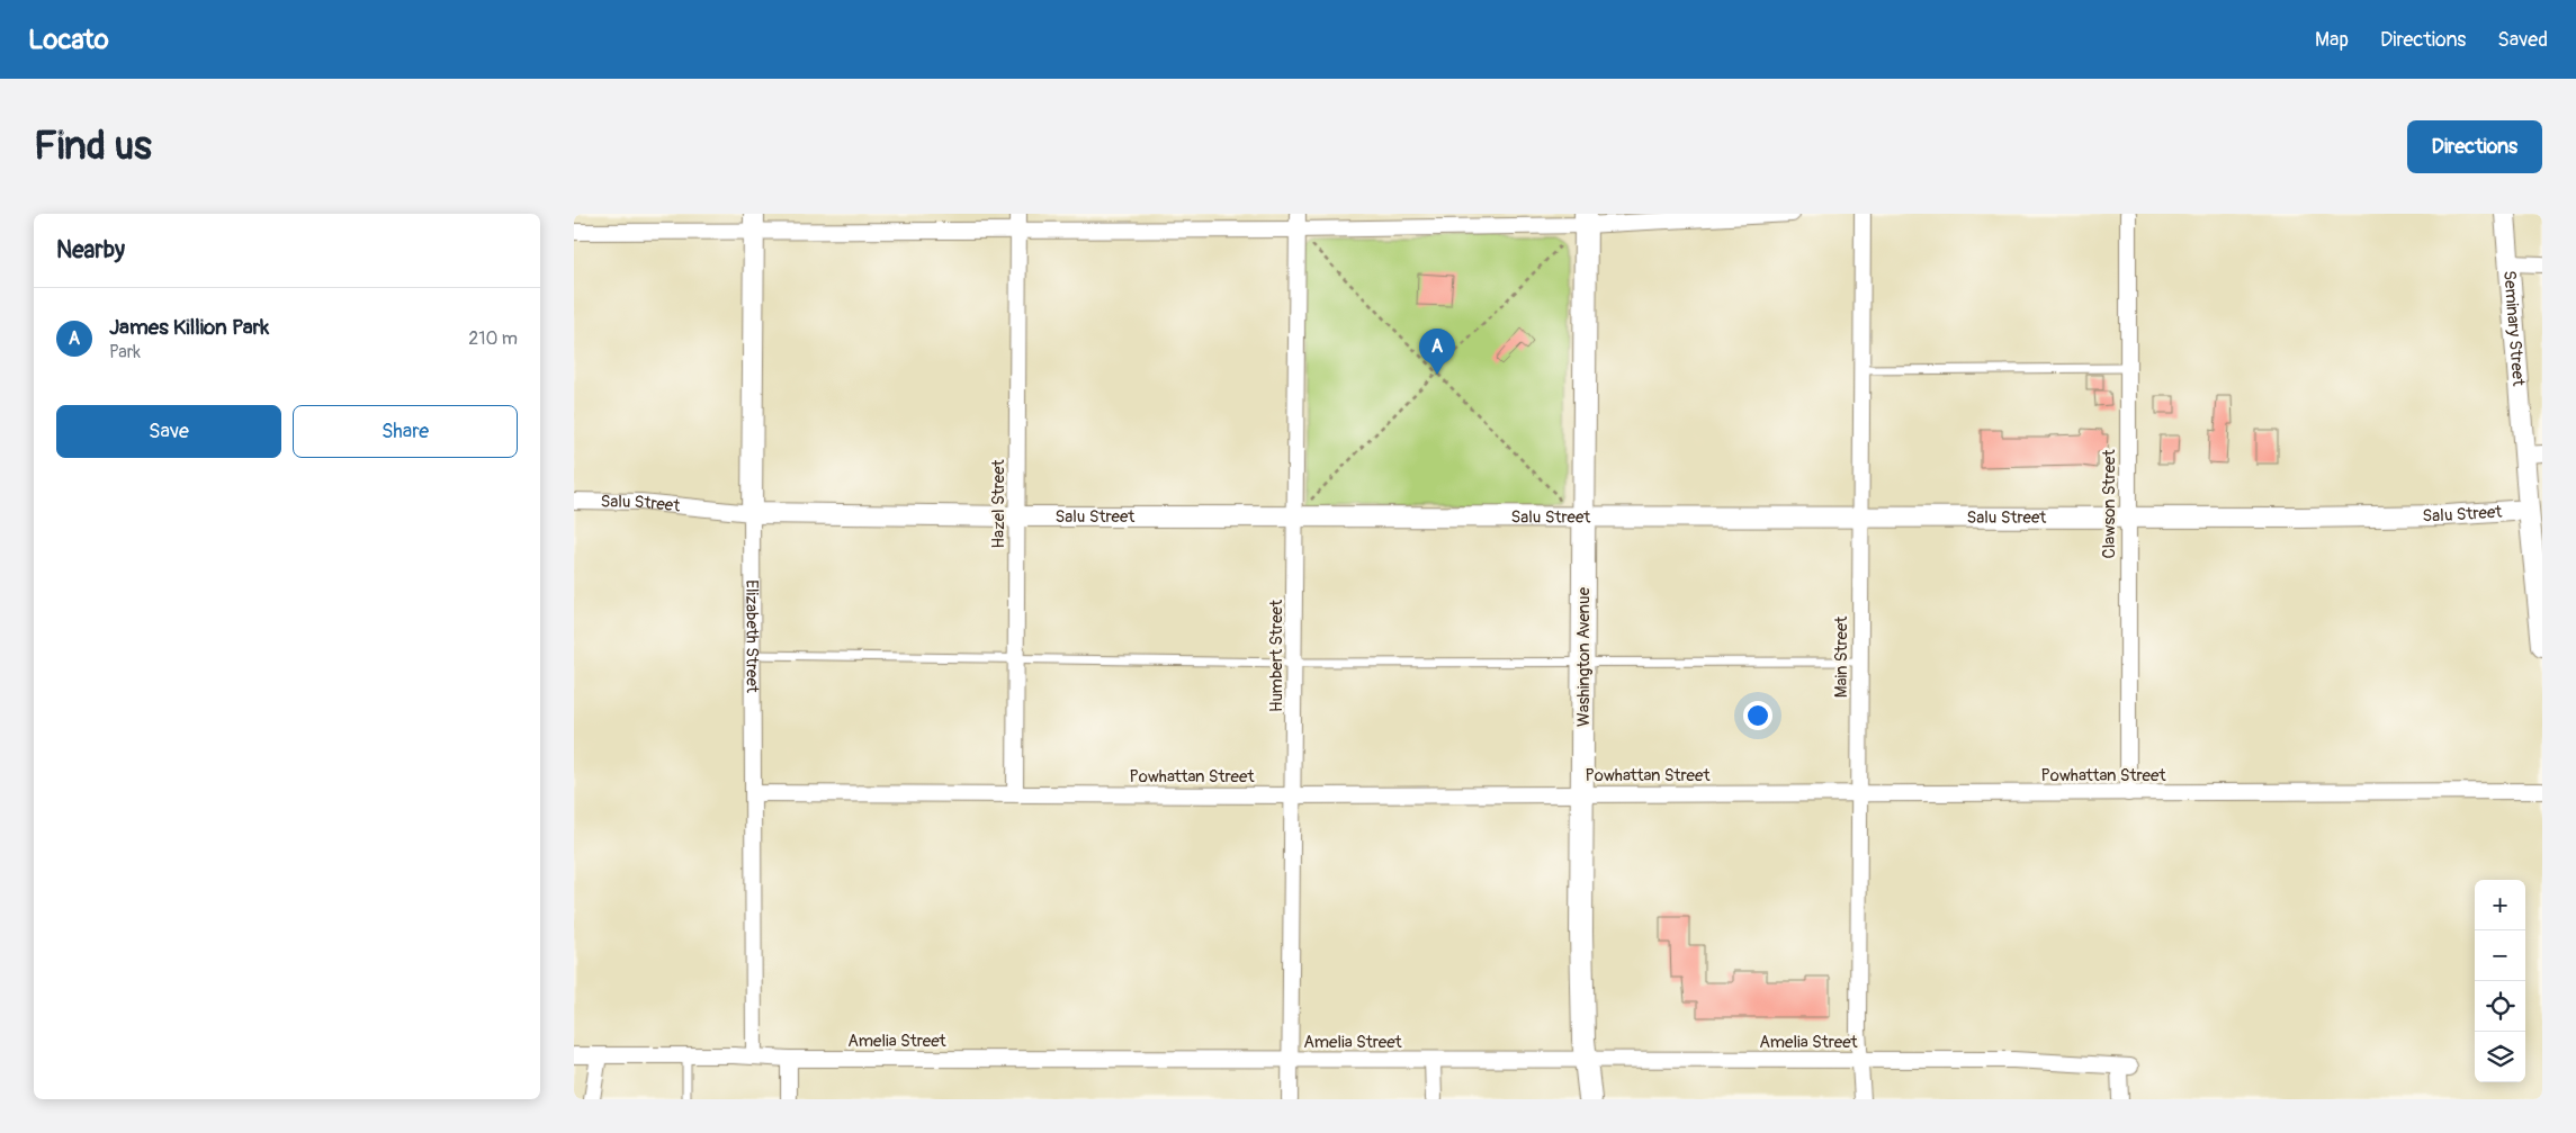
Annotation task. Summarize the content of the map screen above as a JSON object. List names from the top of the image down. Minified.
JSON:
{"streets":{"main road":["Washington Avenue"],"street":["Seminary Street","Salu Street","Hazel Street","Clawson Street","Elizabeth Street","Humbert Street","Main Street","Powhattan Street","Amelia Street"]},"crossings":[["Seminary Street","Salu Street"],["Salu Street","Hazel Street"],["Salu Street","Clawson Street"],["Salu Street","Elizabeth Street"],["Salu Street","Humbert Street"],["Salu Street","Washington Avenue"],["Salu Street","Main Street"],["Hazel Street","Powhattan Street"],["Clawson Street","Powhattan Street"],["Elizabeth Street","Powhattan Street"],["Elizabeth Street","Amelia Street"],["Humbert Street","Powhattan Street"],["Humbert Street","Amelia Street"],["Washington Avenue","Powhattan Street"],["Washington Avenue","Amelia Street"],["Main Street","Powhattan Street"],["Main Street","Amelia Street"]],"page":{"header":"Locato","nav":["Map","Directions","Saved"],"buttons":["Directions",["Save","Share"]],"title":"Find us","heading":"Nearby","list":[{"mark":"A","name":"James Killion Park","note":"Park","value":"210 m"}],"pins":"A","map_buttons":["+","−"]}}
